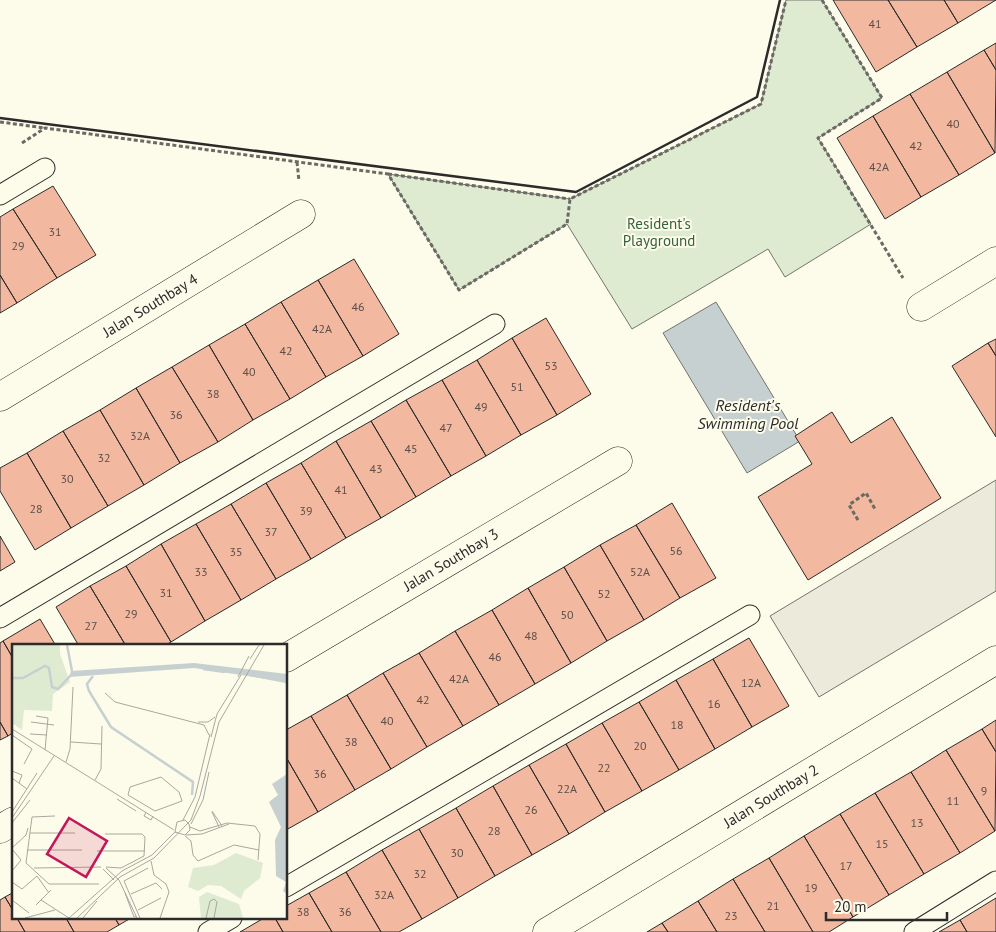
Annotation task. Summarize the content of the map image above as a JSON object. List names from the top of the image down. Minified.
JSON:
{"streets":{"street":["Jalan Southbay 4","Jalan Southbay 3","Jalan Southbay 2"]},"water":["Resident's Swimming Pool"],"parks":["Resident's Playground"],"house_numbers":["41","40","42","42A","31","29","46","42A","42","53","40","51","38","49","36","47","32A","45","32","43","30","41","28","39","37","56","35","33","52A","31","52","29","50","27","48","46","42A","12A","42","16","40","18","38","20","22","36","22A","9","11","26","13","28","15","30","17","32","19","32A","21","38","36","23"],"scale_bar":"20 m"}
